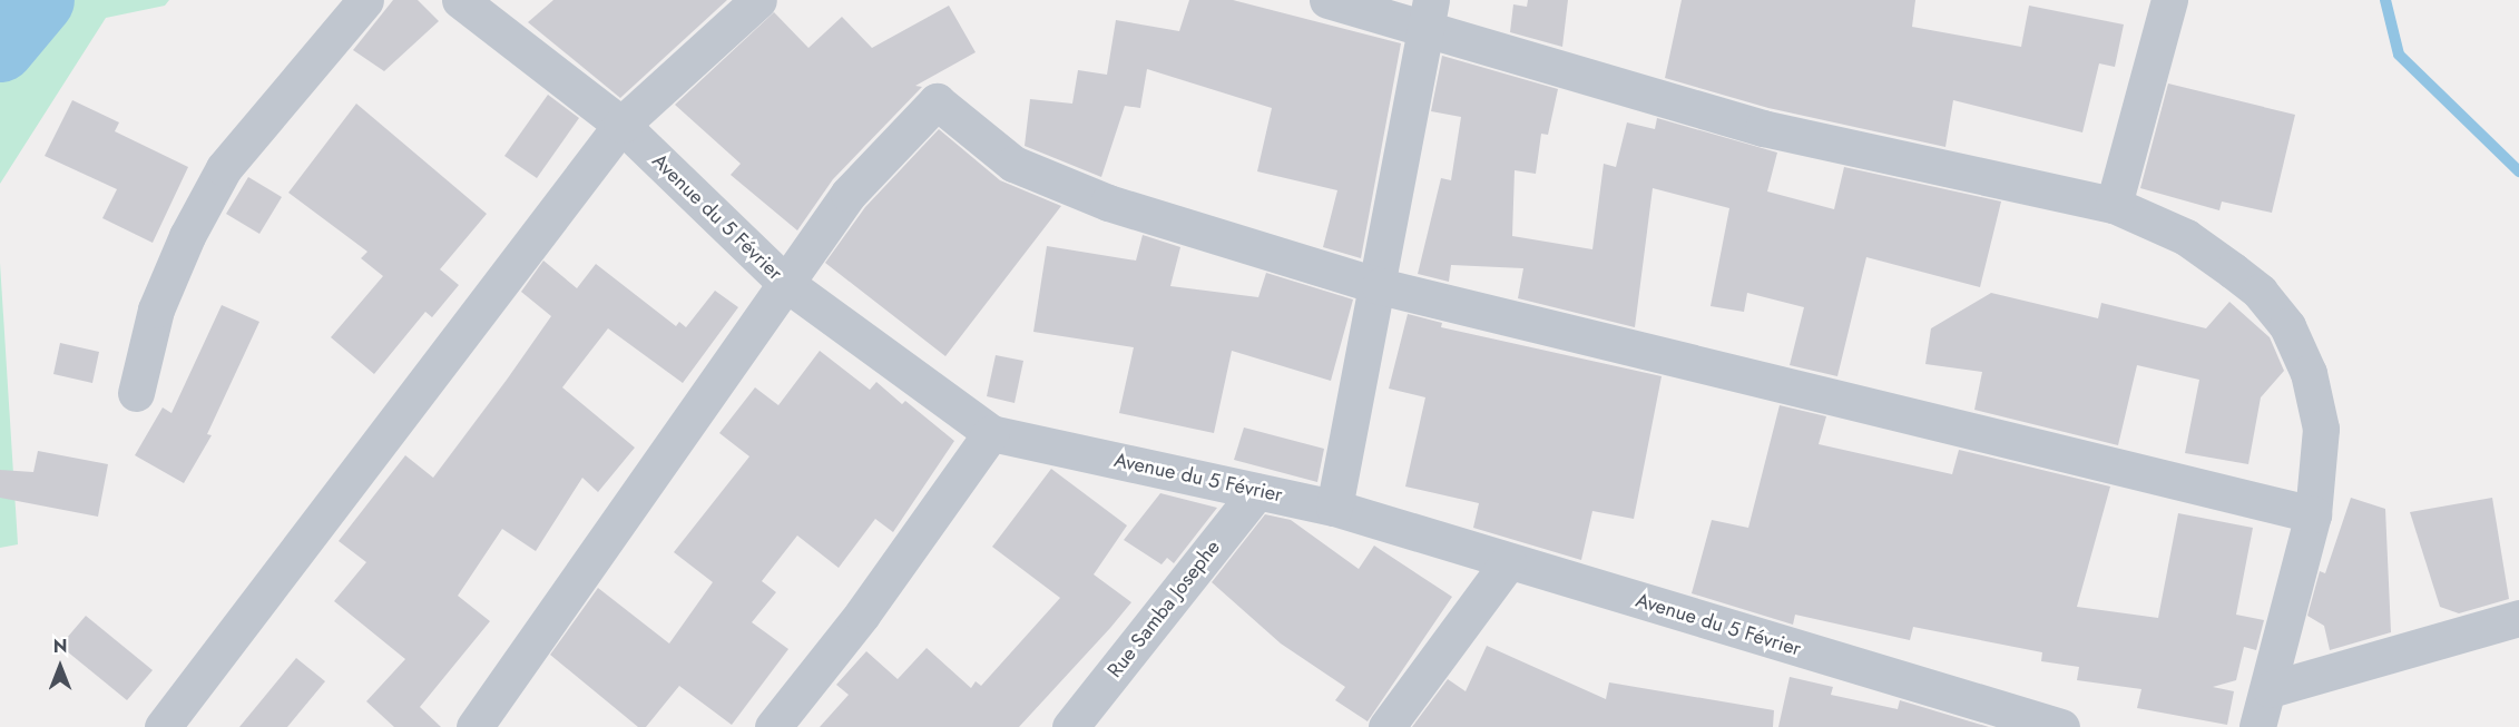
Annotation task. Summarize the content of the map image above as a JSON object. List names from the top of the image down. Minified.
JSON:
{"streets":{"street":["Avenue du 5 Février","Rue Samba Josephe"]},"crossings":[["Avenue du 5 Février","Rue Samba Josephe"]],"north":"top"}
